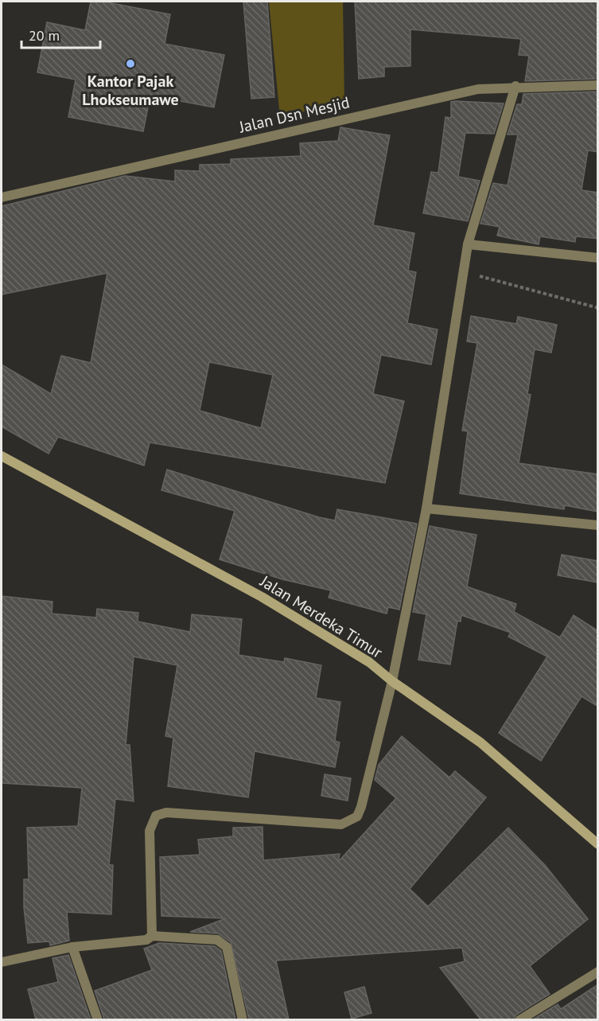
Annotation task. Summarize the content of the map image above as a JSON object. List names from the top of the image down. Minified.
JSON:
{"streets":{"main road":["Jalan Merdeka Timur"],"street":["Jalan Dsn Mesjid"]},"places":["Kantor Pajak Lhokseumawe"],"scale_bar":"20 m"}
